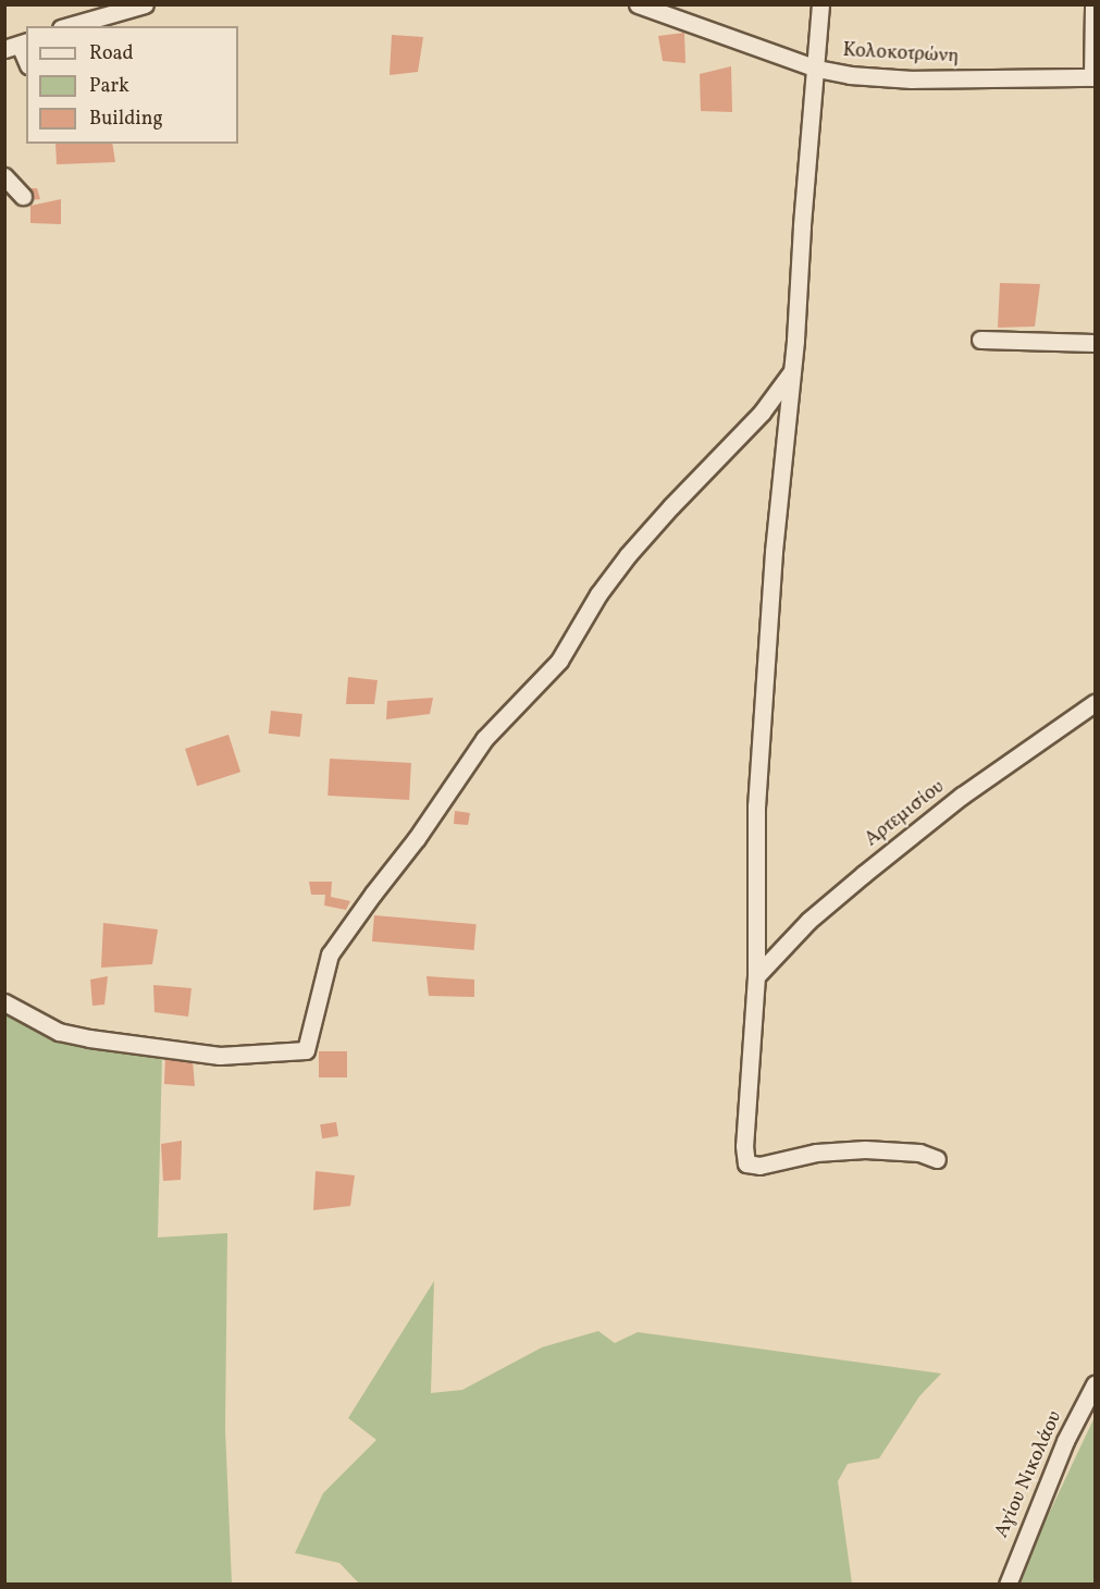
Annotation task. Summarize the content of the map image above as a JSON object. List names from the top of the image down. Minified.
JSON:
{"streets":{"street":["Κολοκοτρώνη","Αρτεμισίου","Αγίου Νικολάου"]},"legend":["Road","Park","Building"]}
